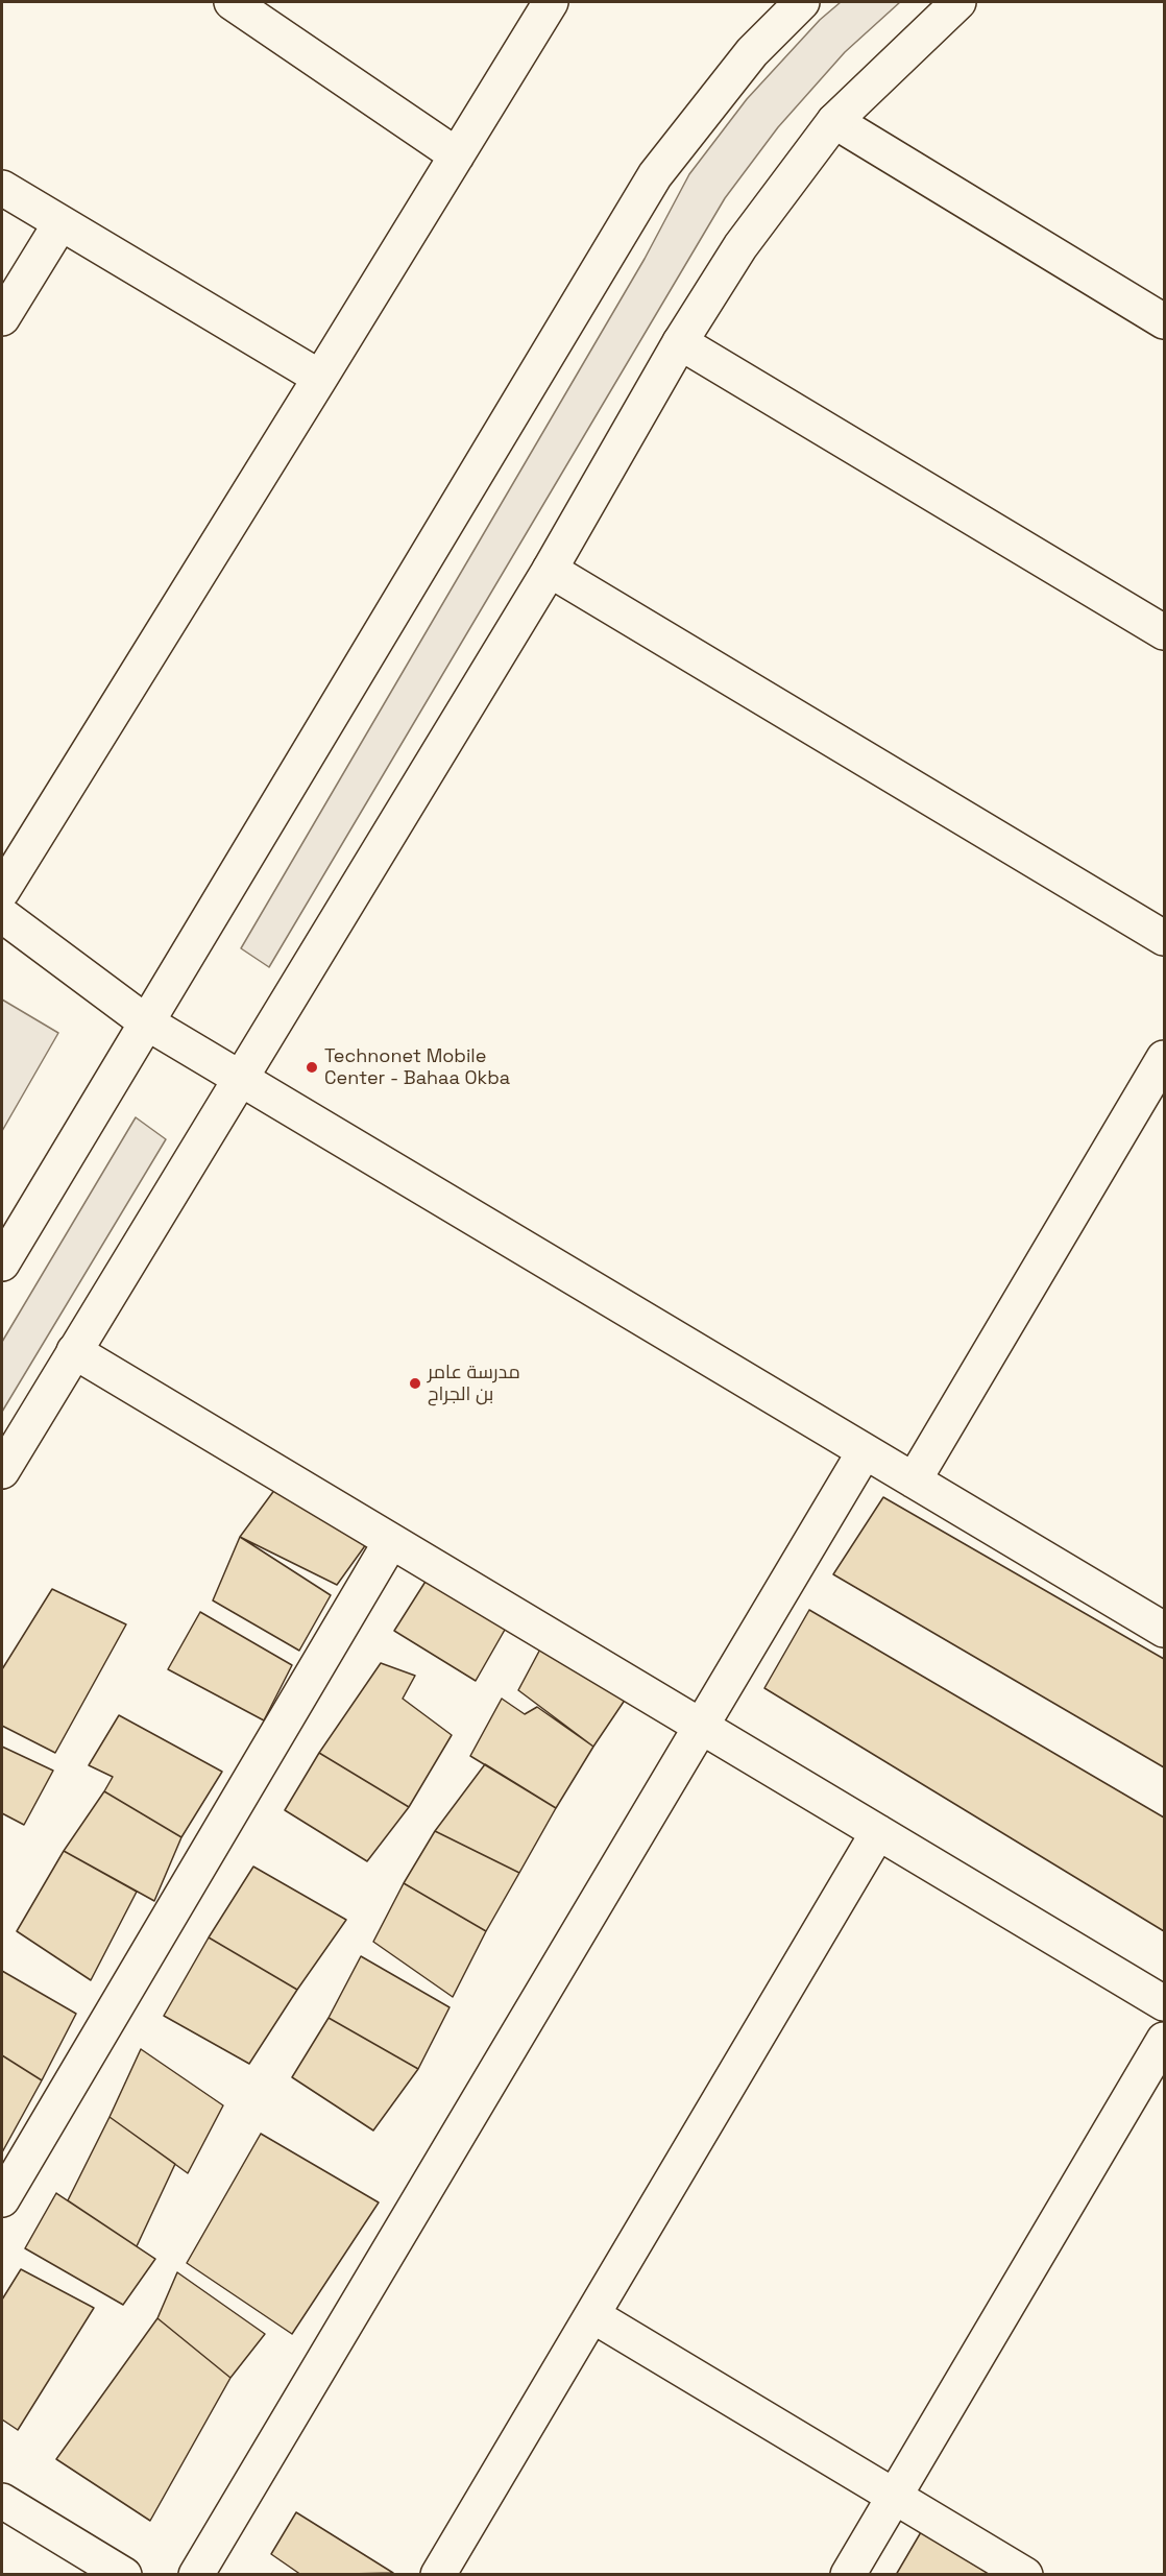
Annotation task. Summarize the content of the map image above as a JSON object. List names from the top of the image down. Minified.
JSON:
{"places":["Technonet Mobile Center - Bahaa Okba","مدرسة عامر بن الجراح"]}
